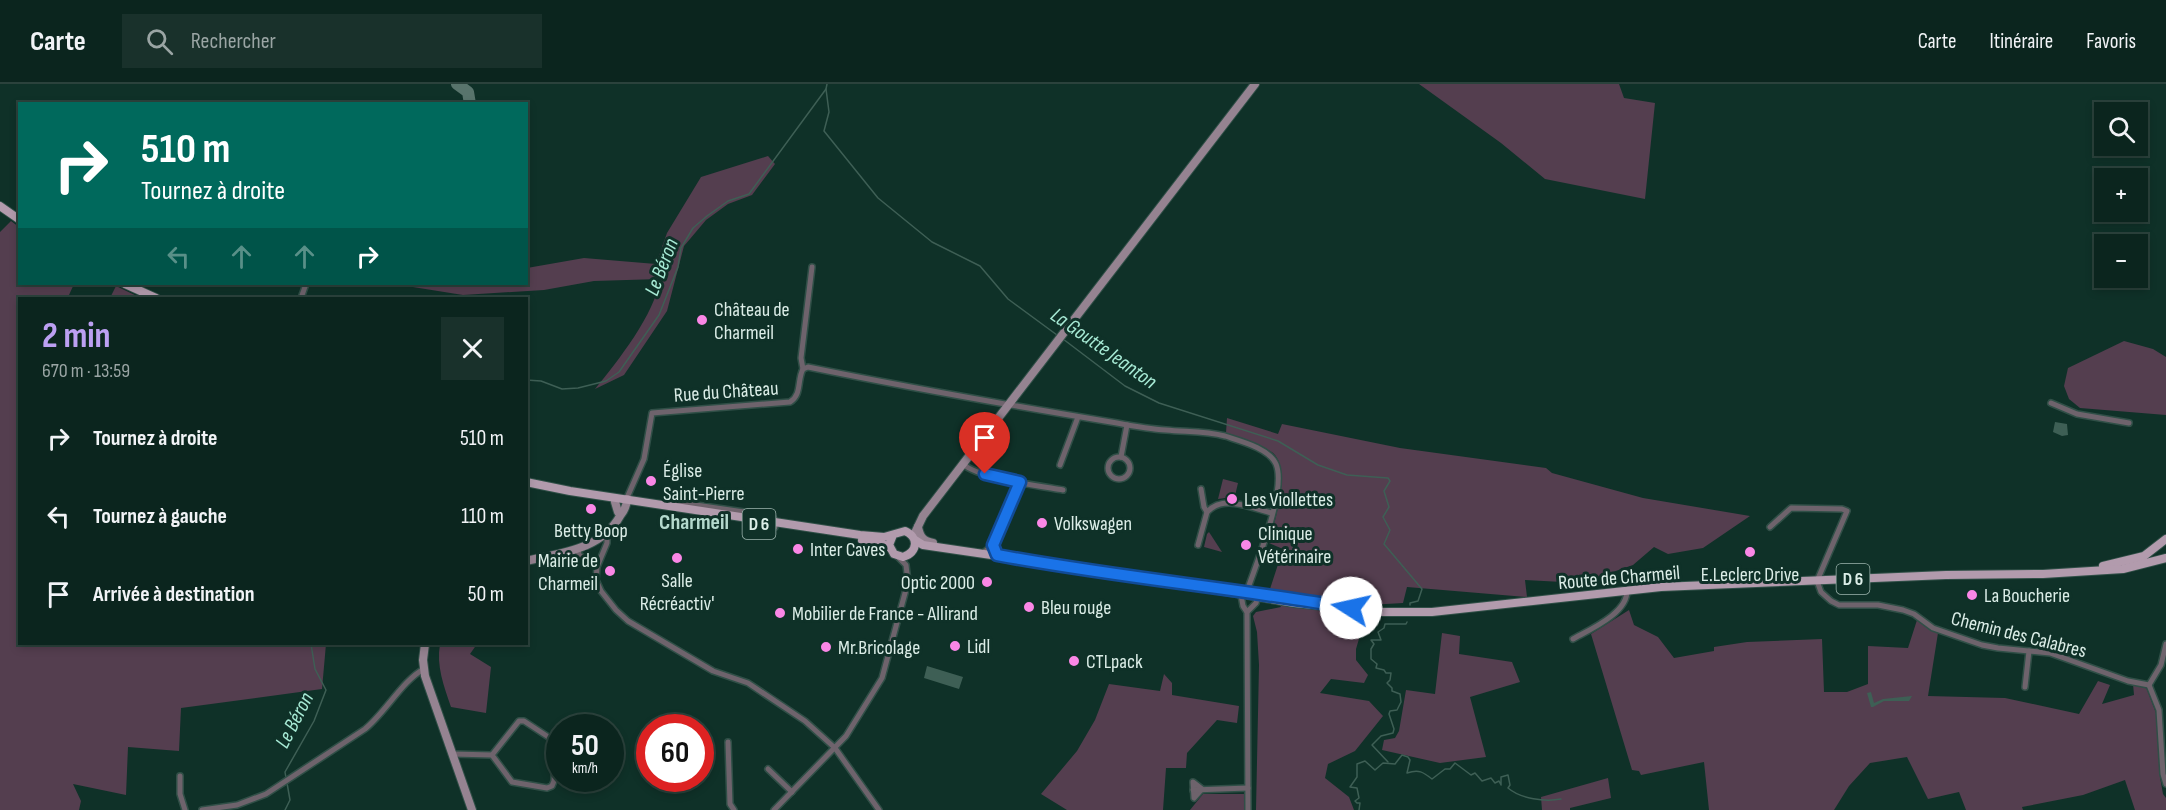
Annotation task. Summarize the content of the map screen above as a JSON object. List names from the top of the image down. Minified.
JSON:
{"streets":{"main road":["D 6","Route de Charmeil"],"street":["Rue du Château","Chemin des Calabres"]},"crossings":[["Rue du Château","D 6"],["D 6","Route de Charmeil"],["Route de Charmeil","Chemin des Calabres"]],"districts":["Charmeil"],"water":["Le Béron","La Goutte Jeanton"],"places":["Château de Charmeil","Église Saint-Pierre","Les Viollettes","Betty Boop","Volkswagen","Clinique Vétérinaire","Inter Caves","E.Leclerc Drive","Salle Récréactiv'","Mairie de Charmeil","Optic 2000","La Boucherie","Bleu rouge","Mobilier de France - Allirand","Lidl","Mr.Bricolage","CTLpack"],"page":{"header":"Carte","search":"Rechercher","nav":["Carte","Itinéraire","Favoris"],"map_buttons":["+","−"],"turn":["510 m","Tournez à droite"],"heading":["2 min","670 m · 13:59"],"list":[{"name":"Tournez à droite","value":"510 m"},{"name":"Tournez à gauche","value":"110 m"},{"name":"Arrivée à destination","value":"50 m"}],"speed":"50 km/h","limit":"60"}}
